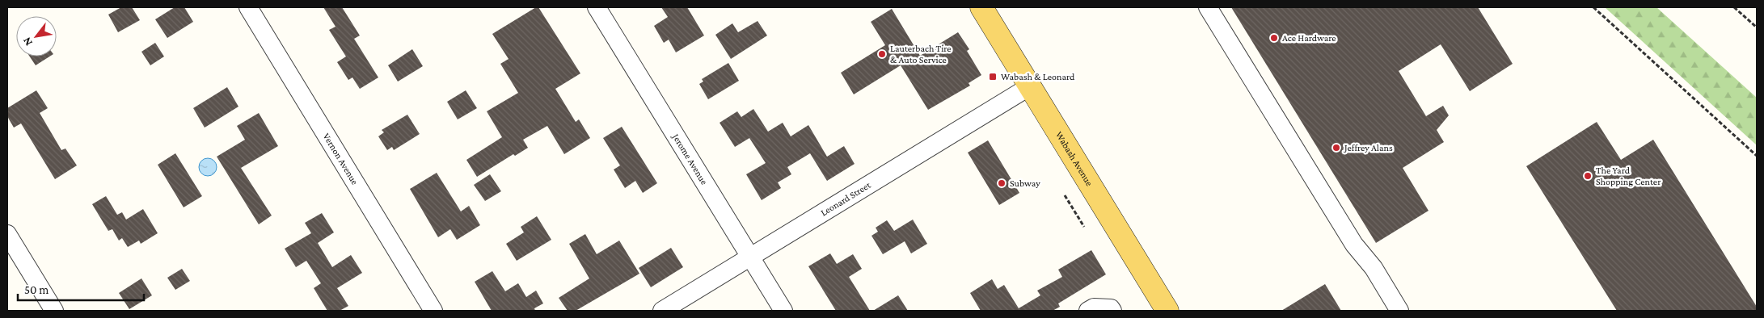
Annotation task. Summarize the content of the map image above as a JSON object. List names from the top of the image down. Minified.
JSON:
{"streets":{"main road":["Wabash Avenue"],"street":["Vernon Avenue","Jerome Avenue","Leonard Street"]},"crossings":[["Jerome Avenue","Leonard Street"],["Wabash Avenue","Leonard Street"]],"places":{"other":["Ace Hardware","Lauterbach Tire & Auto Service","Jeffrey Alans","The Yard Shopping Center","Subway"],"transit":["Wabash & Leonard"]},"scale_bar":"50 m","north":"bottom left"}
